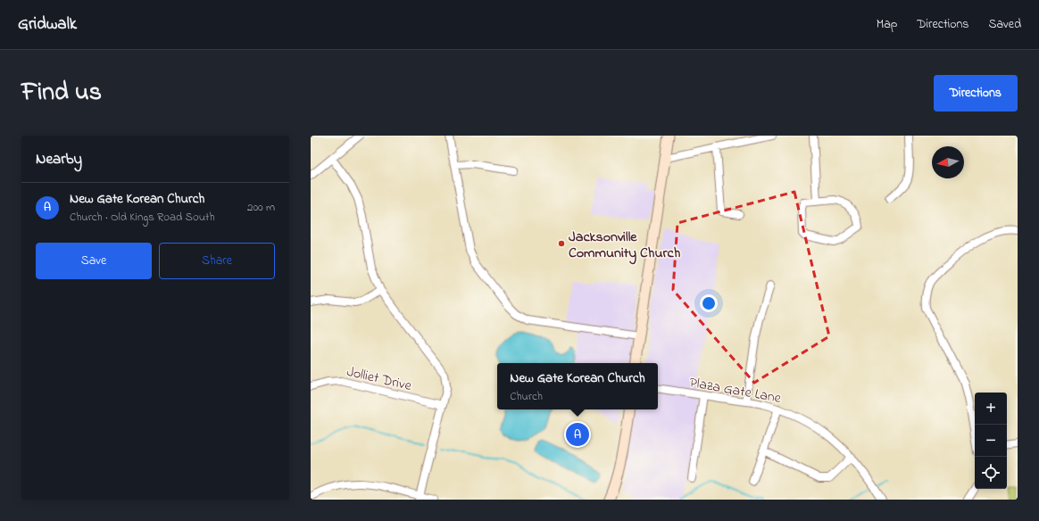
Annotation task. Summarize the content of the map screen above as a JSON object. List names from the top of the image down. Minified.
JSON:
{"streets":{"street":["Jolliet Drive","Plaza Gate Lane"]},"places":["Jacksonville Community Church"],"north":"left","page":{"header":"Gridwalk","nav":["Map","Directions","Saved"],"title":"Find us","buttons":["Directions",["Save","Share"]],"heading":"Nearby","list":[{"mark":"A","name":"New Gate Korean Church","note":"Church · Old Kings Road South","value":"200 m"}],"popup":["New Gate Korean Church","Church"],"map_buttons":["+","−"],"pins":"A"}}
